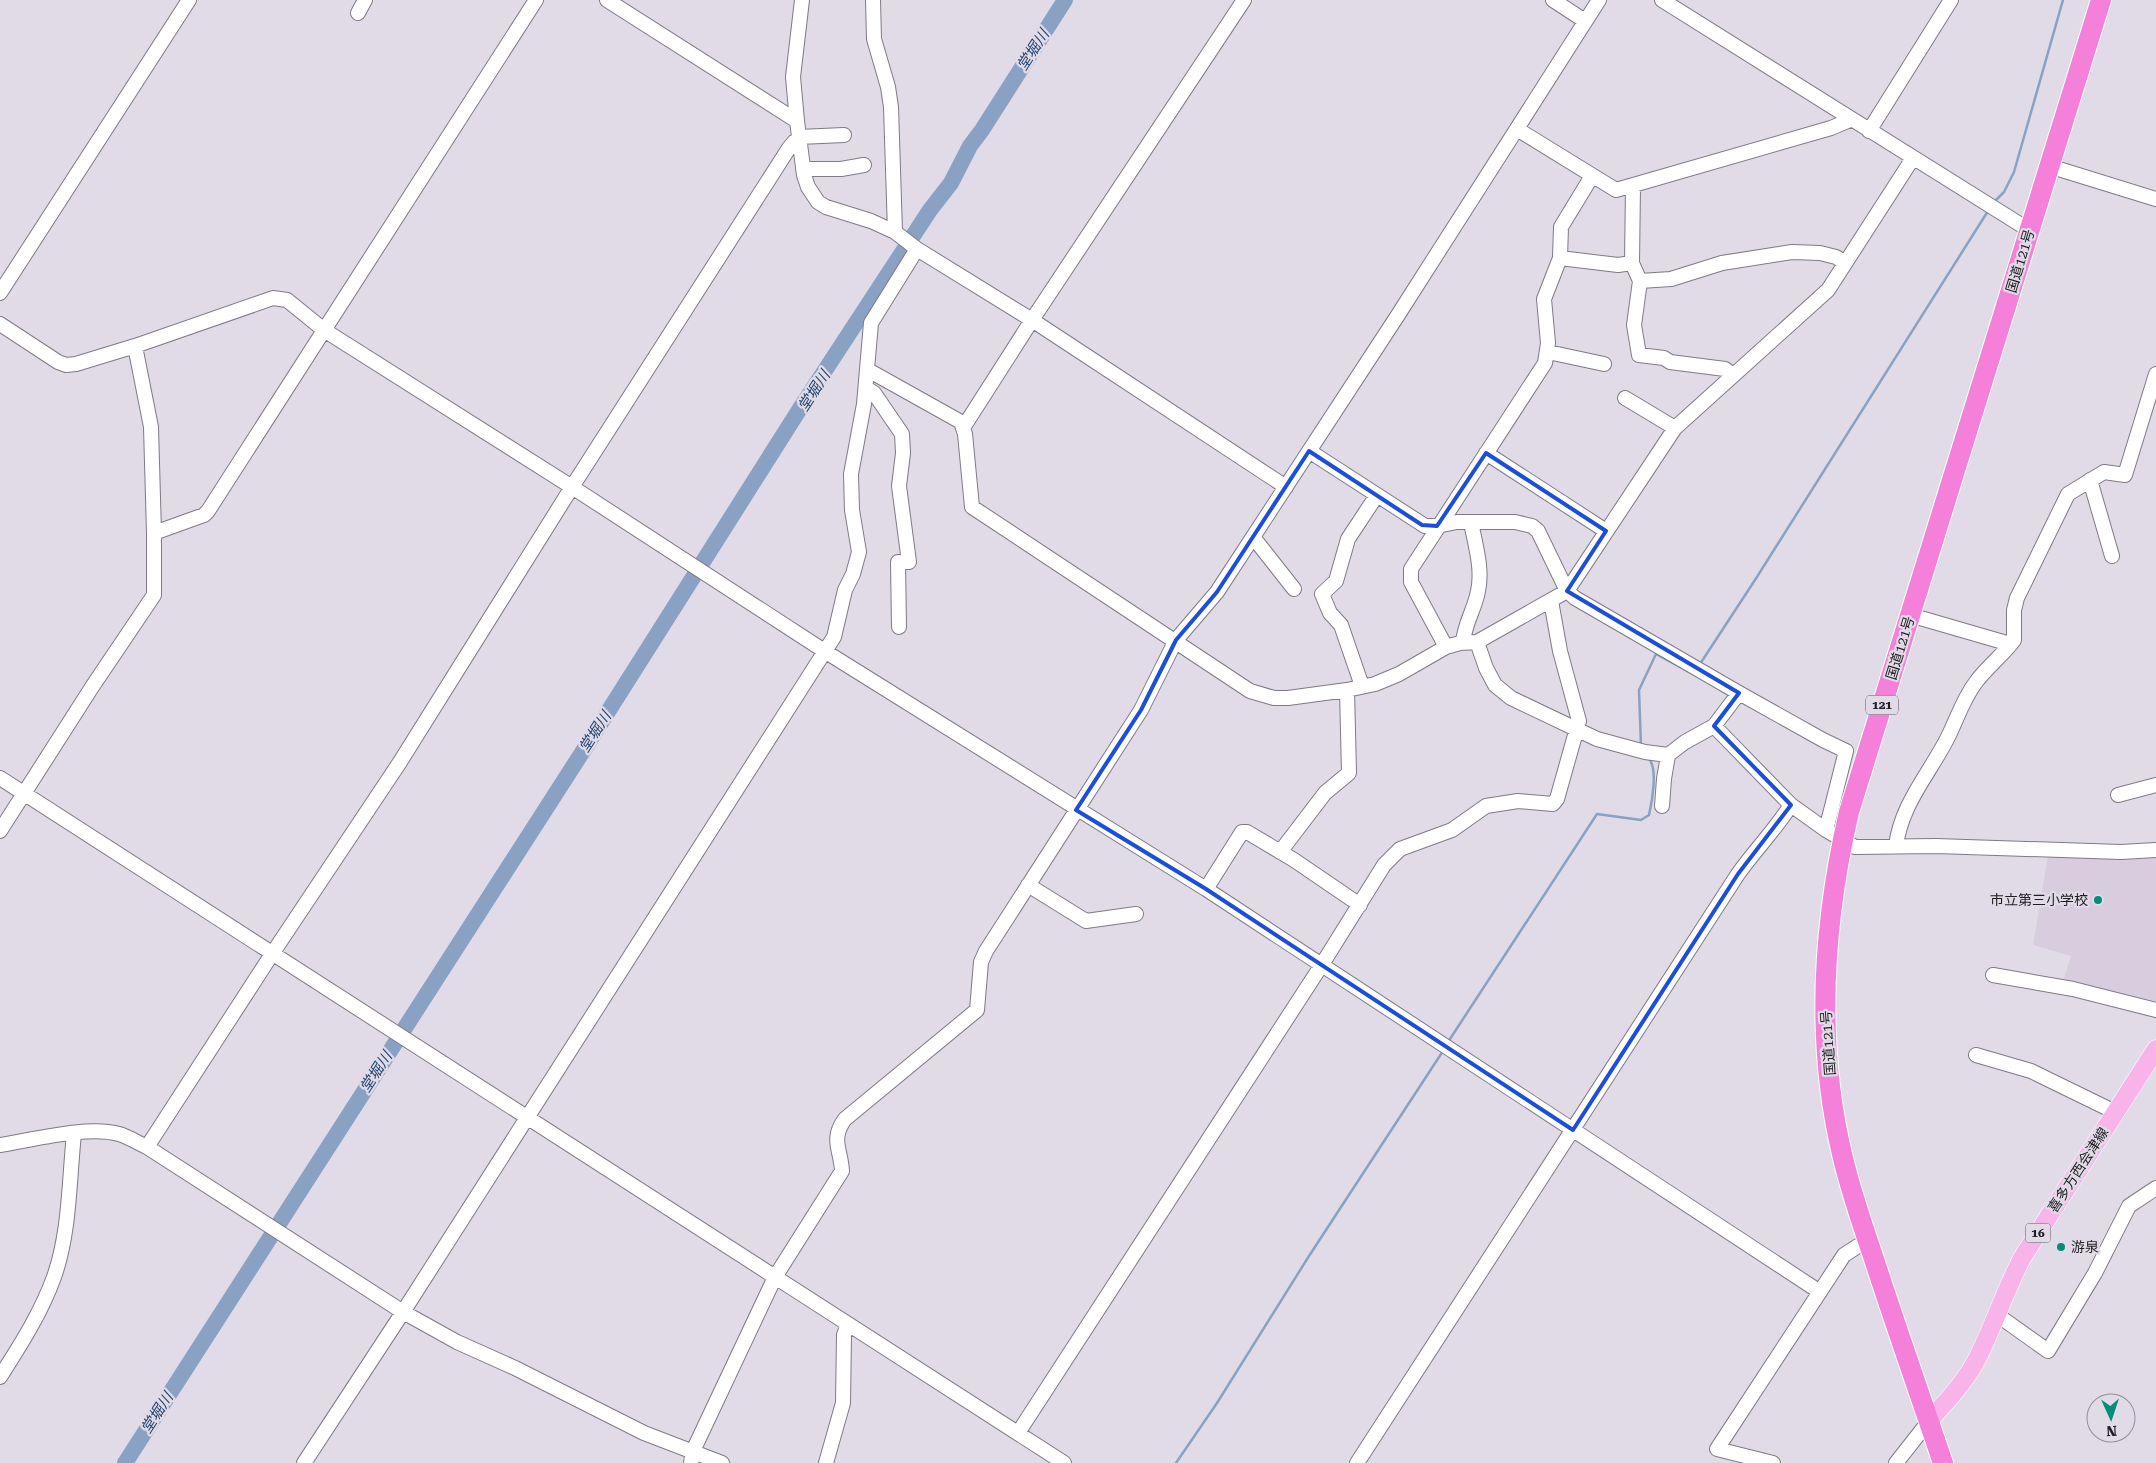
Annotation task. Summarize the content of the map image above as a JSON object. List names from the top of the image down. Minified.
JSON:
{"streets":{"highway":["国道121号","121"],"main road":["喜多方西会津線","16"]},"crossings":[["国道121号","121"],["国道121号","喜多方西会津線"],["121","喜多方西会津線"]],"water":["堂堀川"],"places":["市立第三小学校","游泉"],"north":"bottom"}
